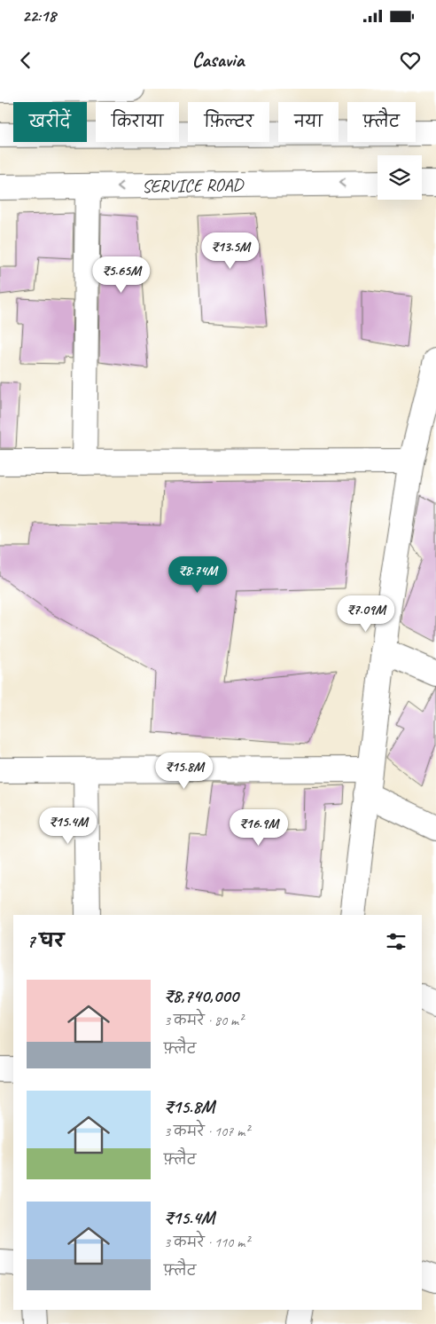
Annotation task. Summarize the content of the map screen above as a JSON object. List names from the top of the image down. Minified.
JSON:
{"streets":{"main road":["SERVICE ROAD"]},"page":{"status":"22:18","header":"Casavia","chip":["खरीदें","किराया","फ़िल्टर","नया","फ़्लैट"],"price":["₹13.5M","₹5.65M","₹8.74M","₹7.09M","₹15.8M","₹15.4M","₹16.9M"],"heading":"7 घर","list":[{"name":"₹8,740,000","note":"3 कमरे · 80 m² · फ़्लैट"},{"name":"₹15.8M","note":"3 कमरे · 107 m² · फ़्लैट"},{"name":"₹15.4M","note":"3 कमरे · 110 m² · फ़्लैट"}]}}
